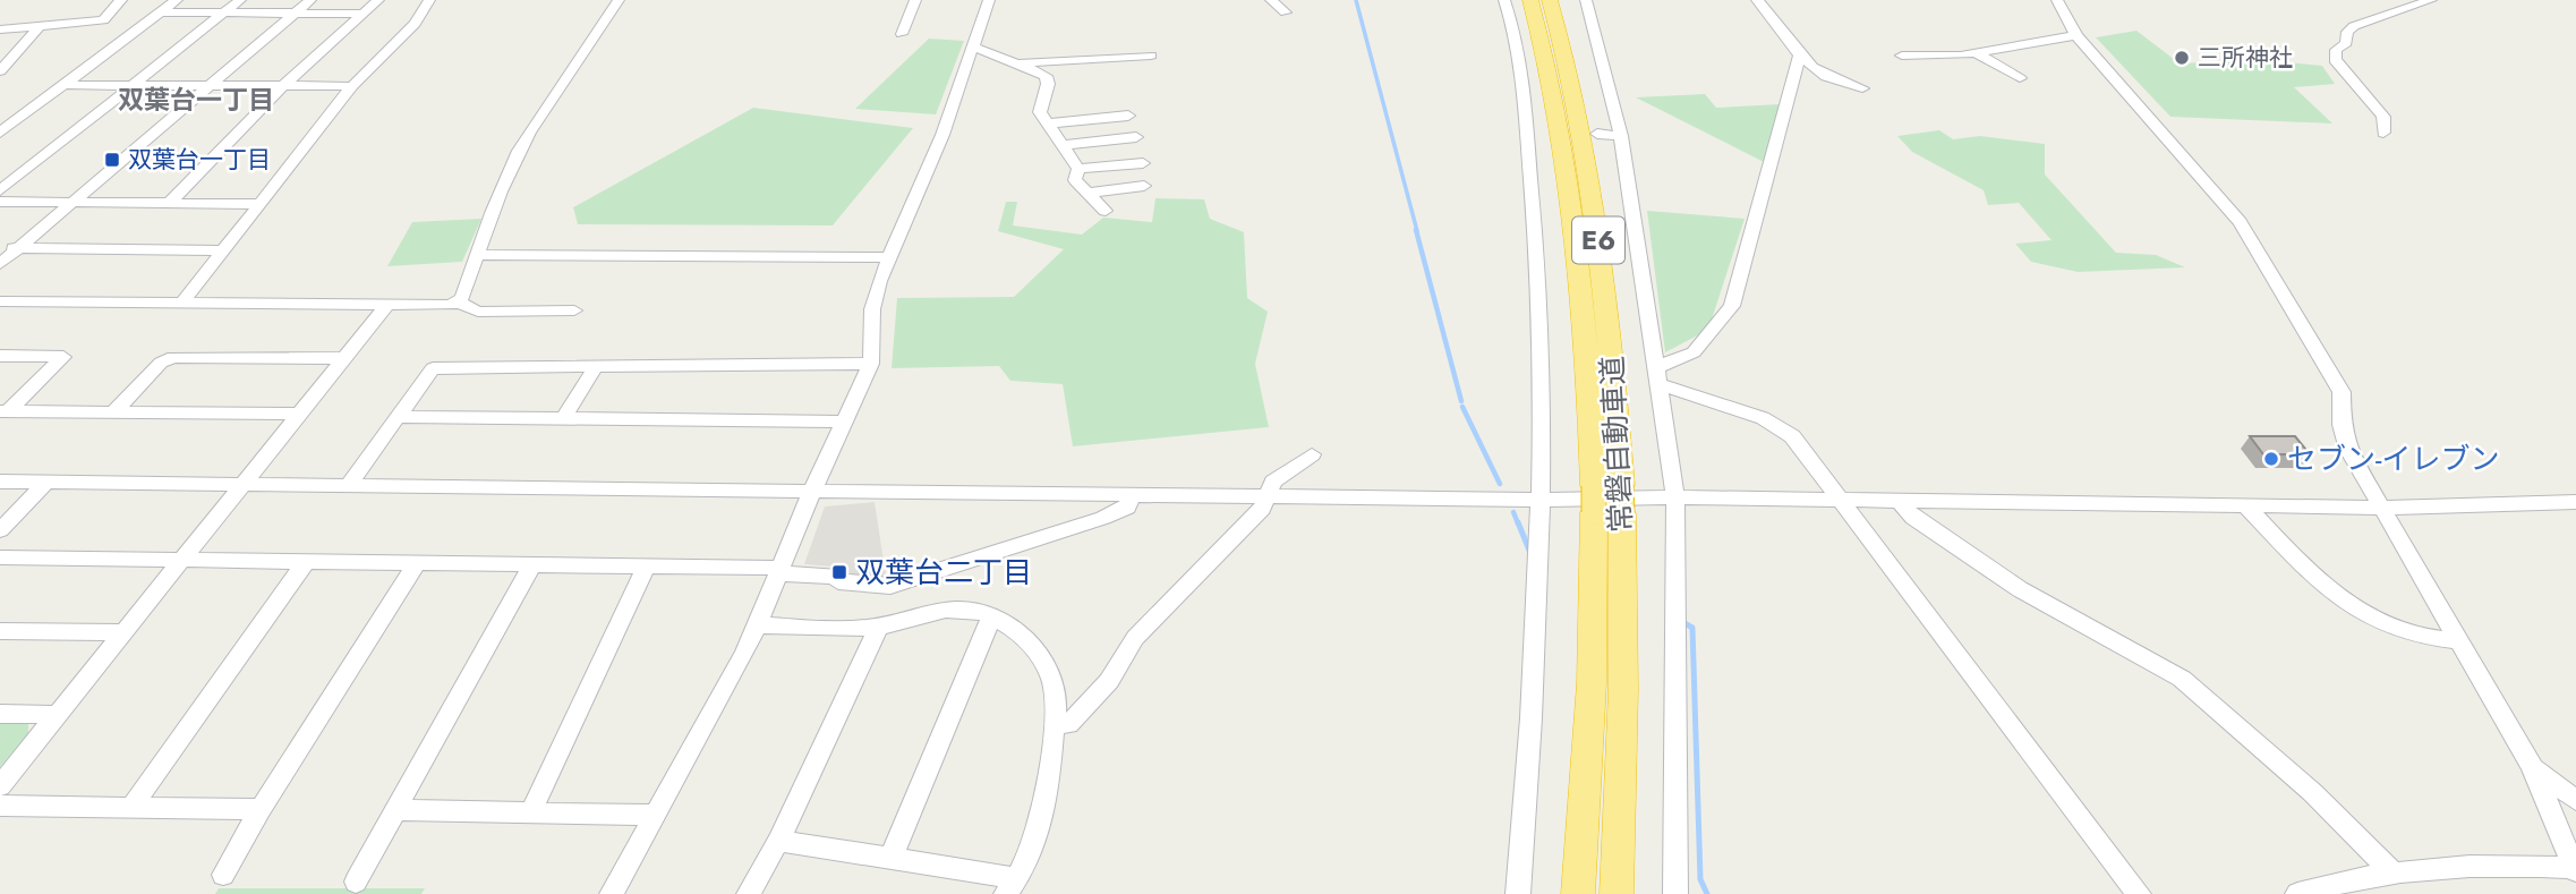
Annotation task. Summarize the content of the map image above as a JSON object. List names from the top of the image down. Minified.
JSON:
{"streets":{"highway":["E6","常磐自動車道"]},"districts":["双葉台一丁目"],"places":{"other":["三所神社","セブン-イレブン"],"transit":["双葉台一丁目","双葉台二丁目"]}}
